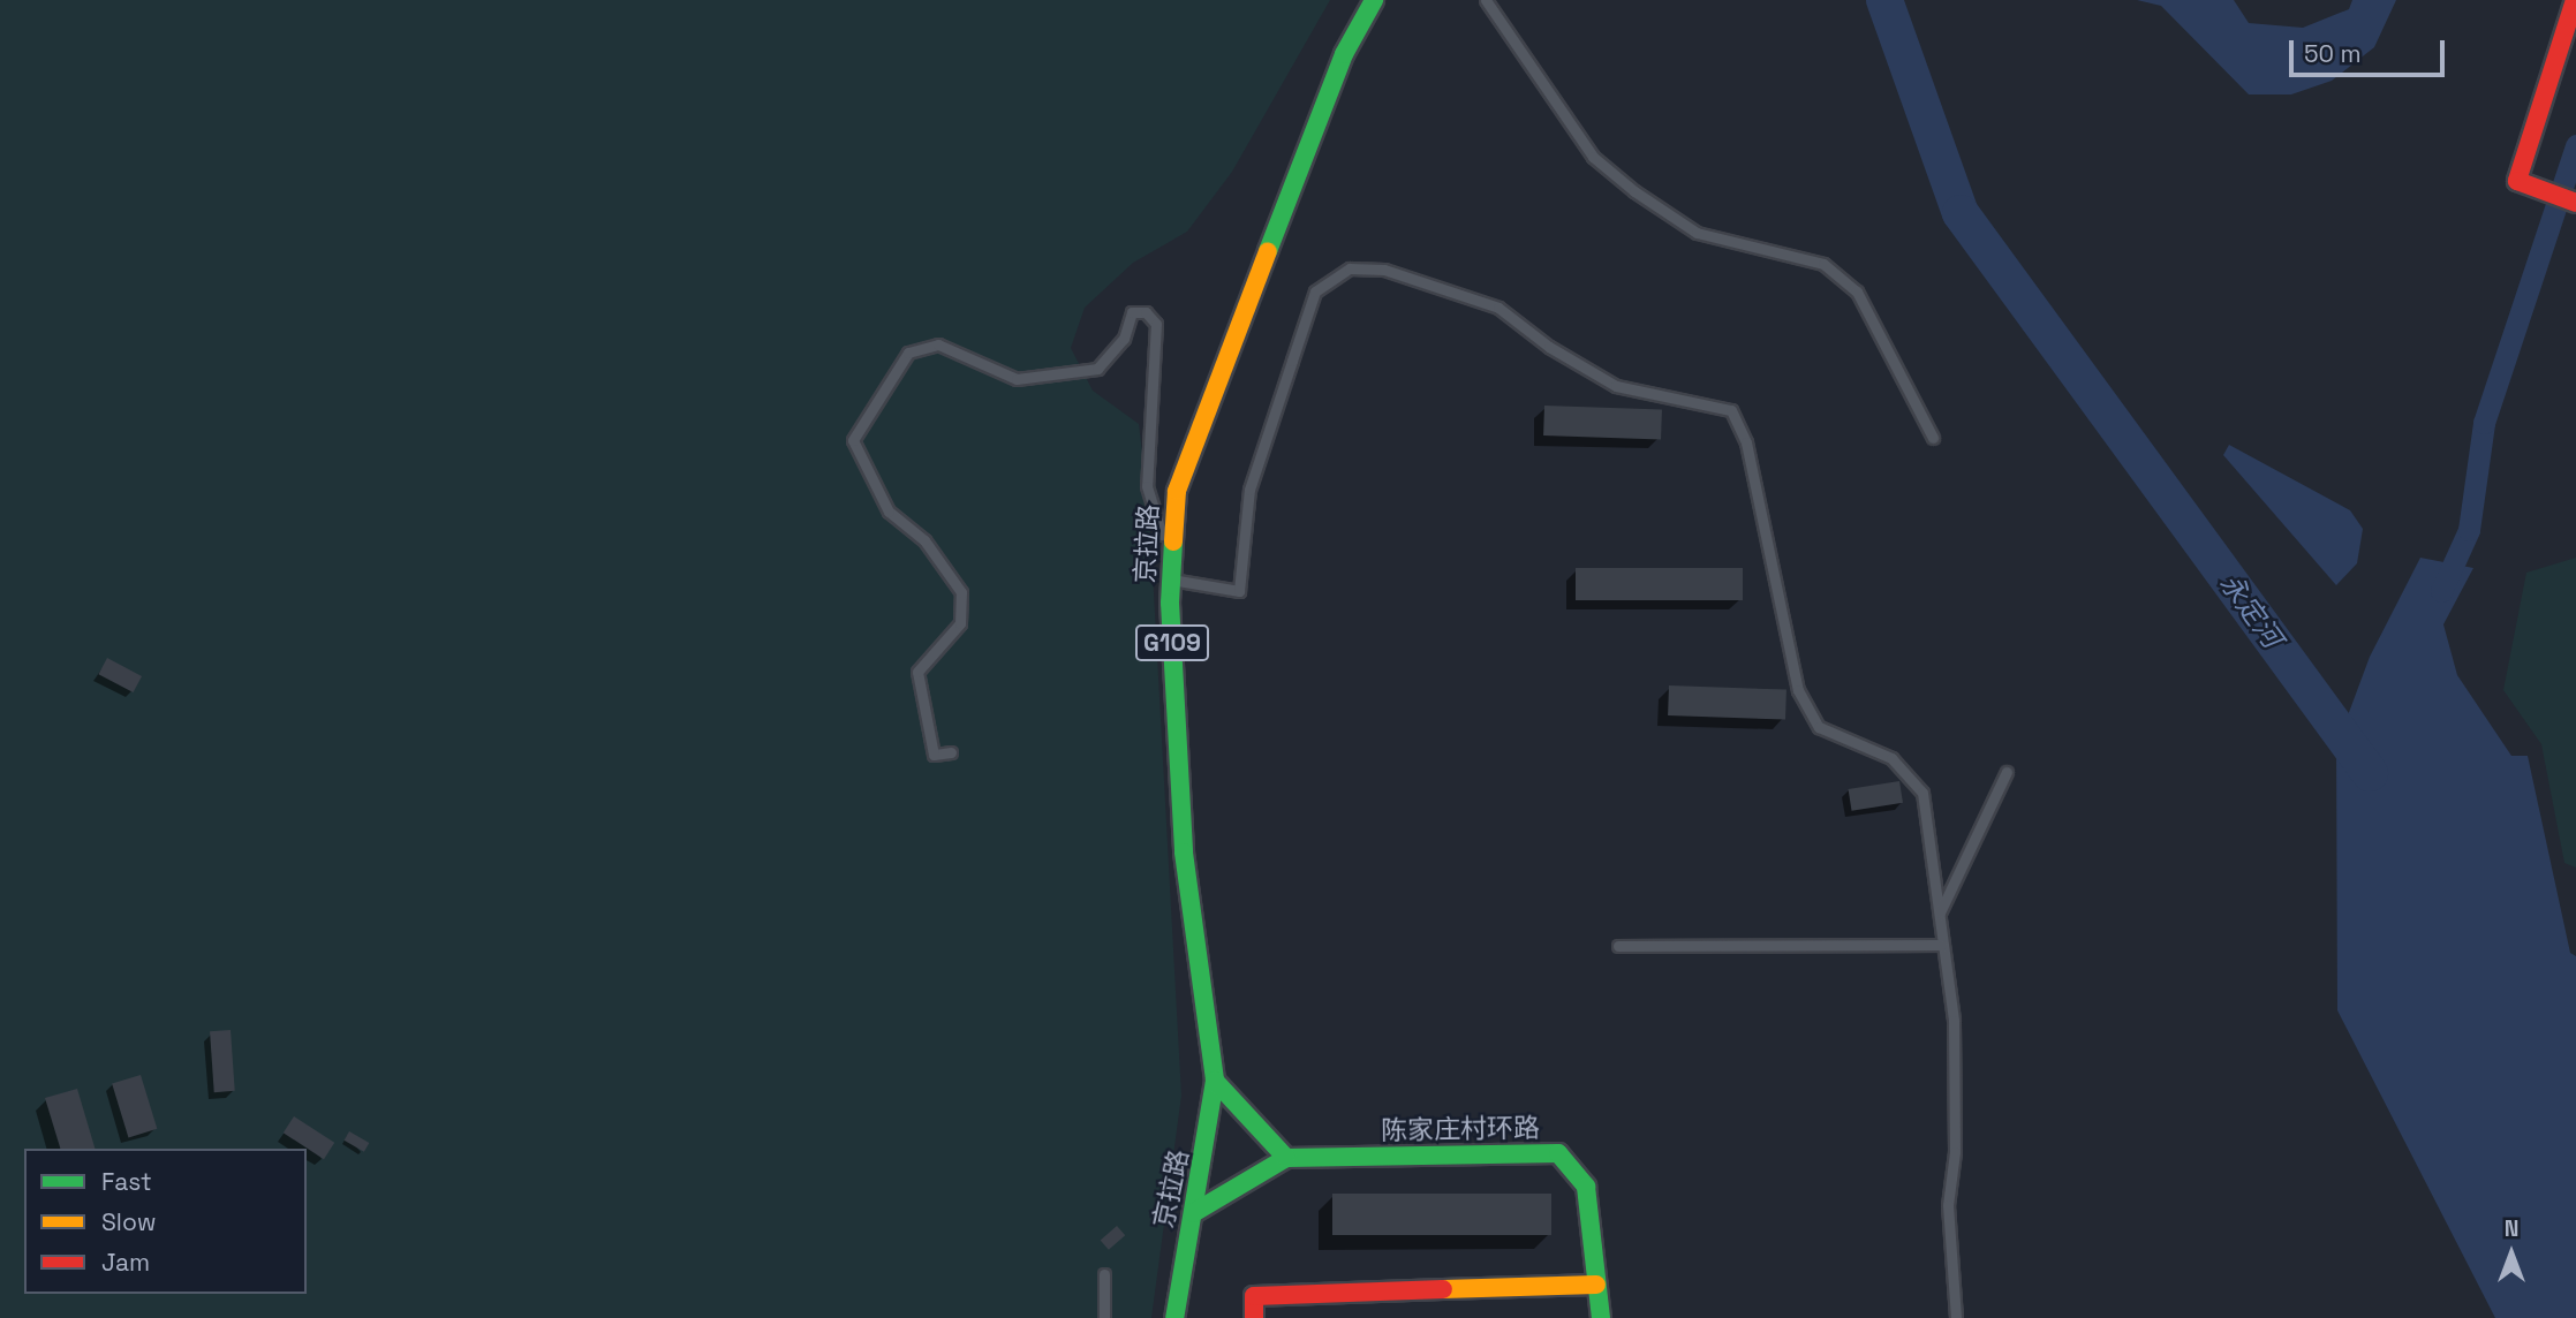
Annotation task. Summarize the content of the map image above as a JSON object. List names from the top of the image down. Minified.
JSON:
{"streets":{"main road":["京拉路","G109","陈家庄村环路"]},"water":["永定河"],"legend":["Fast","Slow","Jam"],"scale_bar":"50 m","north":"top"}
